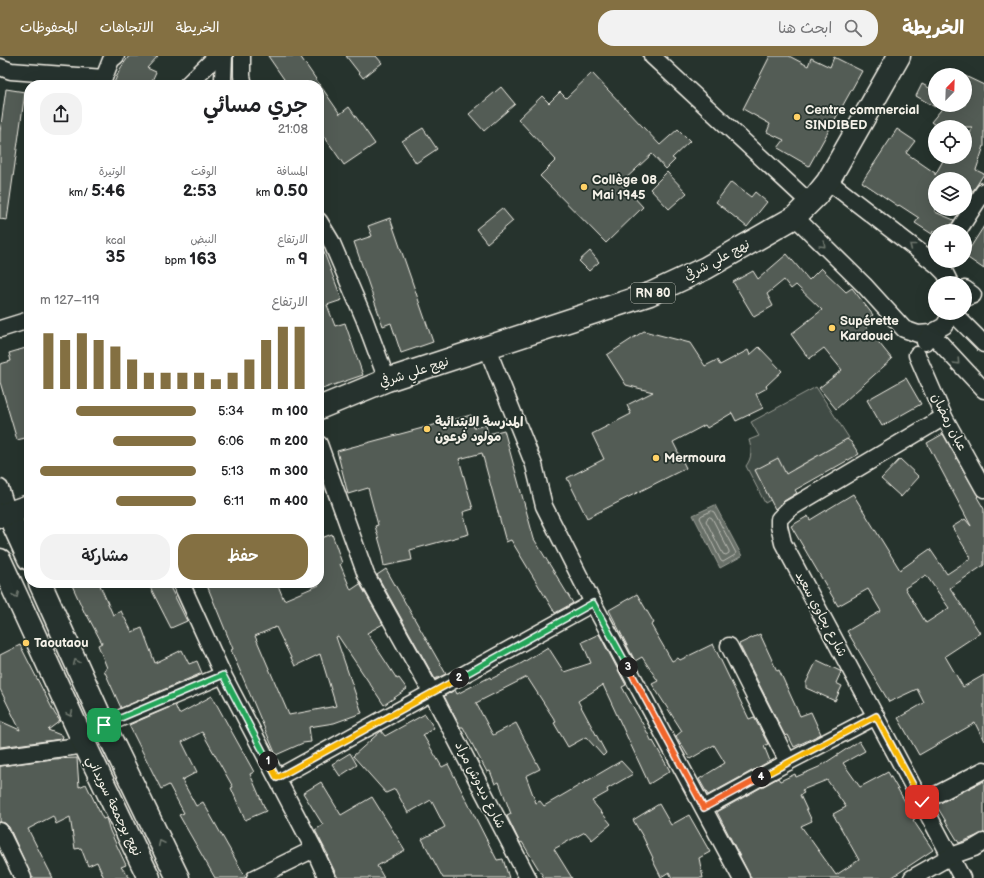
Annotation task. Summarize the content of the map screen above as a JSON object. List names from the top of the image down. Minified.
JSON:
{"streets":{"main road":["نهج علي شرفي","RN 80","نهج بوجمعة سويداني"],"street":["عبان رمضان","شارع بجاوي سعيد","شارع ديدوش مراد"]},"crossings":[["نهج علي شرفي","عبان رمضان"],["عبان رمضان","شارع بجاوي سعيد"]],"places":["Centre commercial SINDIBED","Collège 08 Mai 1945","Supérette Kardouci","المدرسة الابتدائية مولود فرعون","Mermoura","Taoutaou"],"north":"top right","page":{"header":"الخريطة","search":"ابحث هنا","nav":["الخريطة","الاتجاهات","المحفوظات"],"map_buttons":["+","−"],"heading":["جري مسائي","21:08"],"stats":[["المسافة","0.50 km"],["الوقت","2:53"],["الوتيرة","5:46 /km"],["الارتفاع","9 m"],["النبض","163 bpm"],["kcal","35"]],"chart":["الارتفاع","119–127 m"],"list":[{"name":"100 m","note":"5:34"},{"name":"200 m","note":"6:06"},{"name":"300 m","note":"5:13"},{"name":"400 m","note":"6:11"}],"buttons":["حفظ","مشاركة"],"pins":["3","2","1","4"]}}
